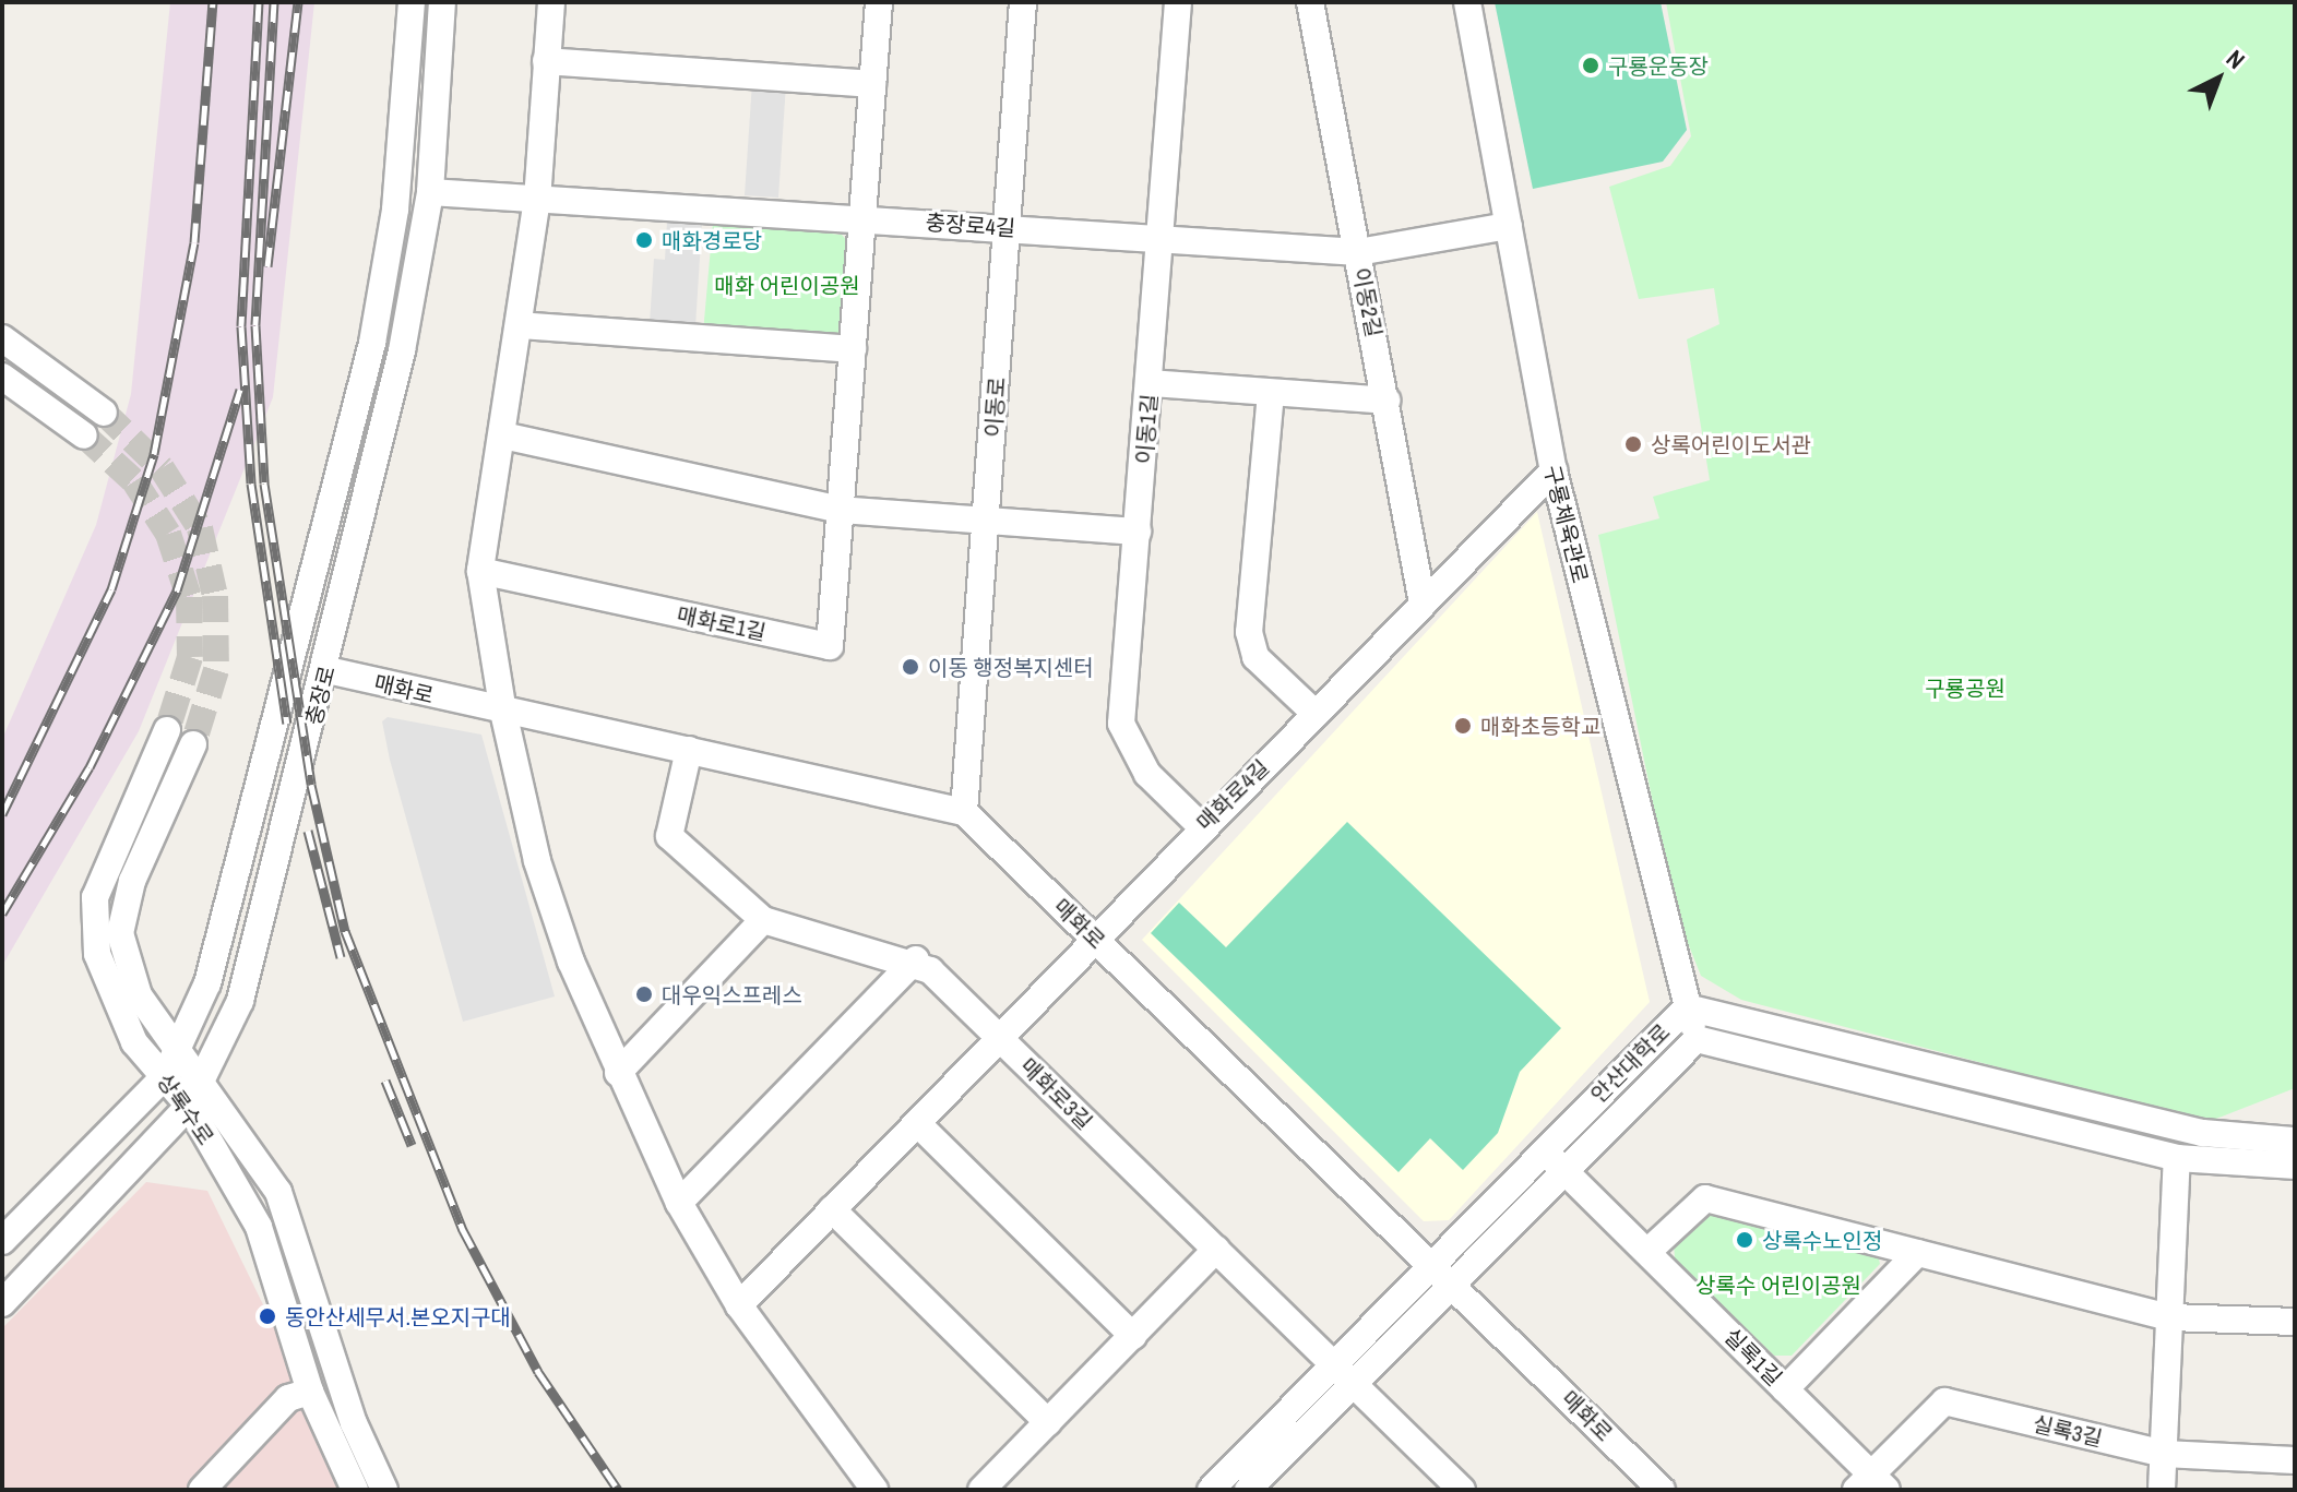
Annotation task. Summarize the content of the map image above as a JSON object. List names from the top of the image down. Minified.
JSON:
{"streets":{"street":["충장로4길","이동2길","이동로","이동1길","구룡체육관로","매화로1길","매화로","충장로","매화로4길","안산대학로","매화로3길","상록수로","실록1길","실록3길"]},"crossings":[["충장로4길","이동2길"],["충장로4길","이동로"],["충장로4길","이동1길"],["충장로4길","구룡체육관로"],["충장로4길","매화로1길"],["충장로4길","충장로"],["이동2길","매화로4길"],["이동로","매화로"],["이동1길","매화로4길"],["구룡체육관로","매화로4길"],["구룡체육관로","안산대학로"],["매화로","충장로"],["매화로","매화로4길"],["매화로","안산대학로"],["매화로","매화로3길"],["충장로","상록수로"],["매화로4길","매화로3길"],["안산대학로","매화로3길"],["안산대학로","실록1길"],["실록1길","실록3길"]],"parks":["매화 어린이공원","구룡공원","상록수 어린이공원"],"places":["구룡운동장","매화경로당","상록어린이도서관","이동 행정복지센터","매화초등학교","대우익스프레스","상록수노인정","동안산세무서.본오지구대"],"north":"top right"}
